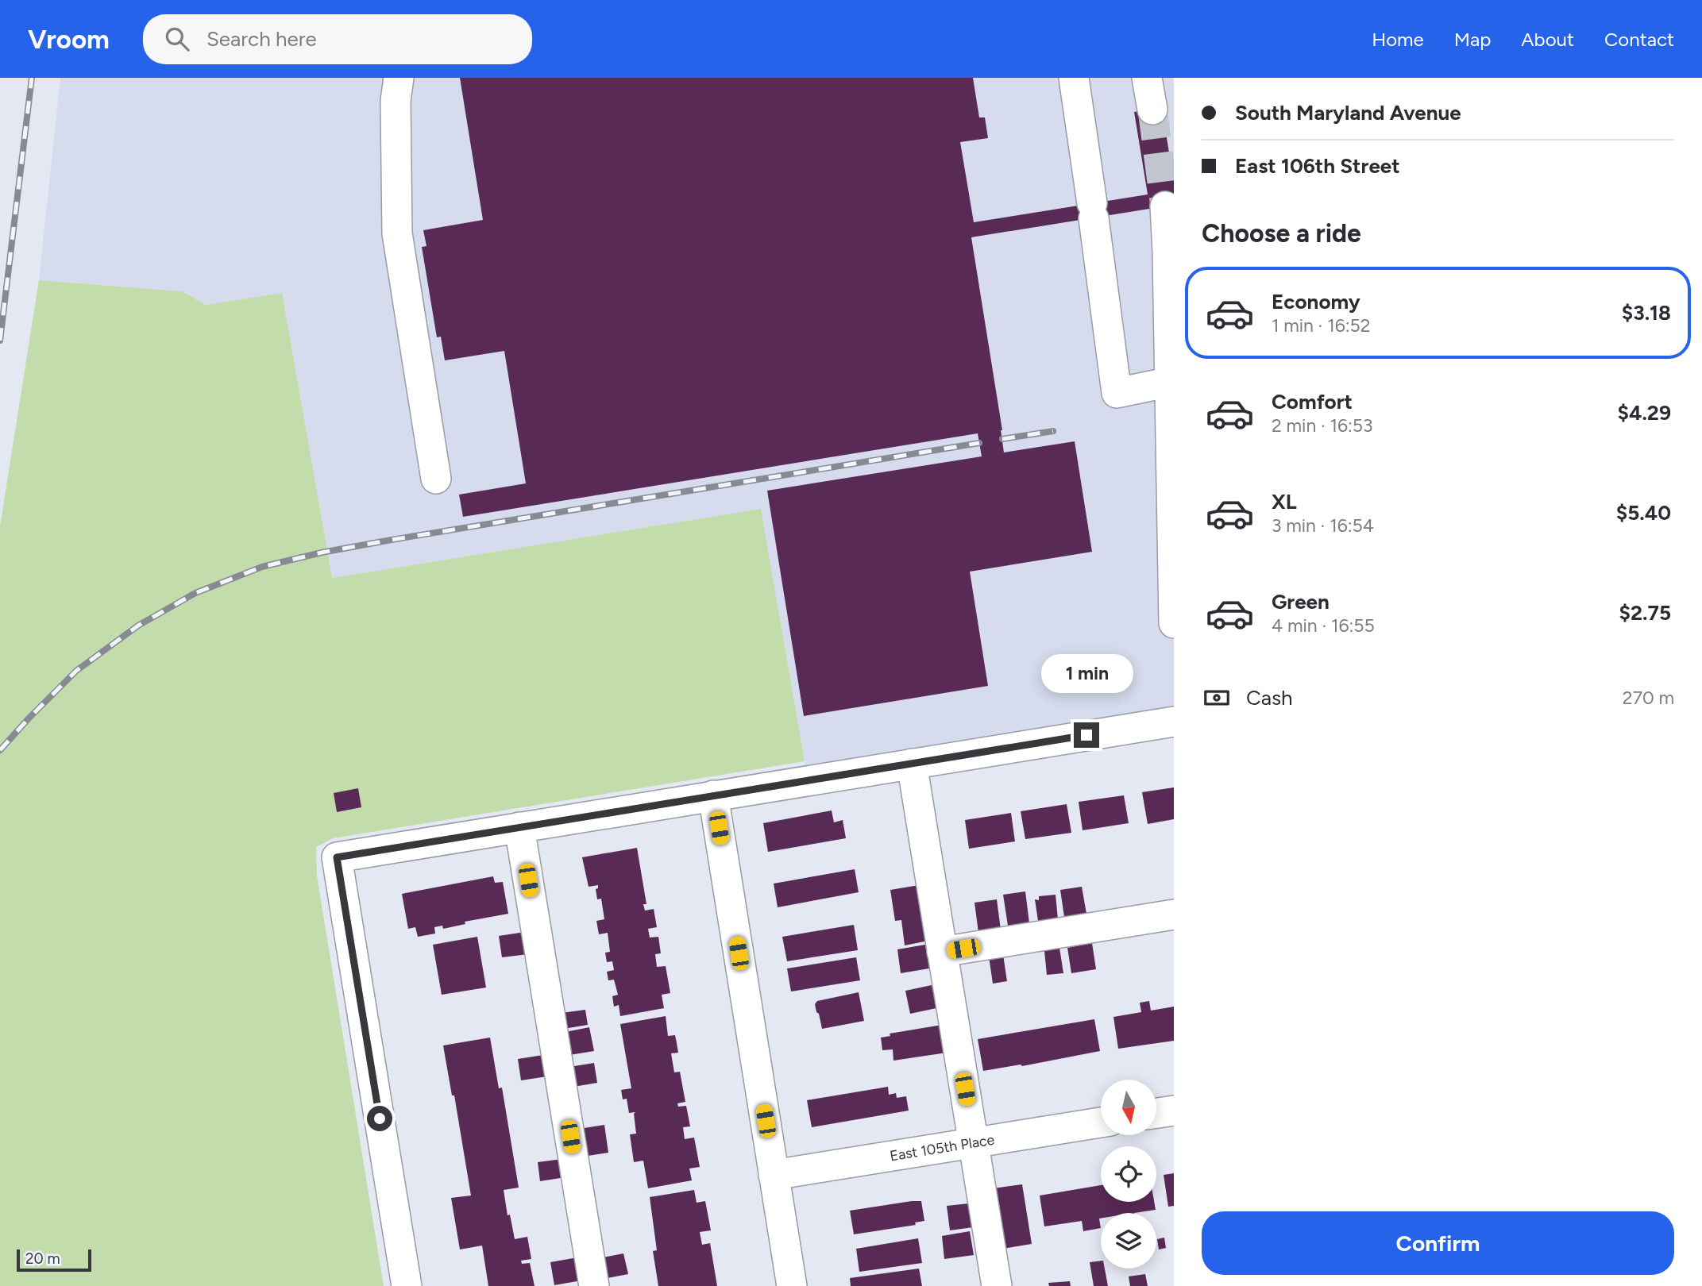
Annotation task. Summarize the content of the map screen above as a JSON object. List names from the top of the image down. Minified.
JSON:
{"streets":{"street":["East 105th Place"]},"scale_bar":"20 m","north":"bottom","page":{"header":"Vroom","search":"Search here","nav":["Home","Map","About","Contact"],"banner":["South Maryland Avenue","East 106th Street"],"heading":"Choose a ride","list":[{"name":"Economy","note":"1 min · 16:52","value":"$3.18"},{"name":"Comfort","note":"2 min · 16:53","value":"$4.29"},{"name":"XL","note":"3 min · 16:54","value":"$5.40"},{"name":"Green","note":"4 min · 16:55","value":"$2.75"}],"bubble":"1 min","pay":["Cash","270 m"],"buttons":"Confirm","scale":"20 m"}}
